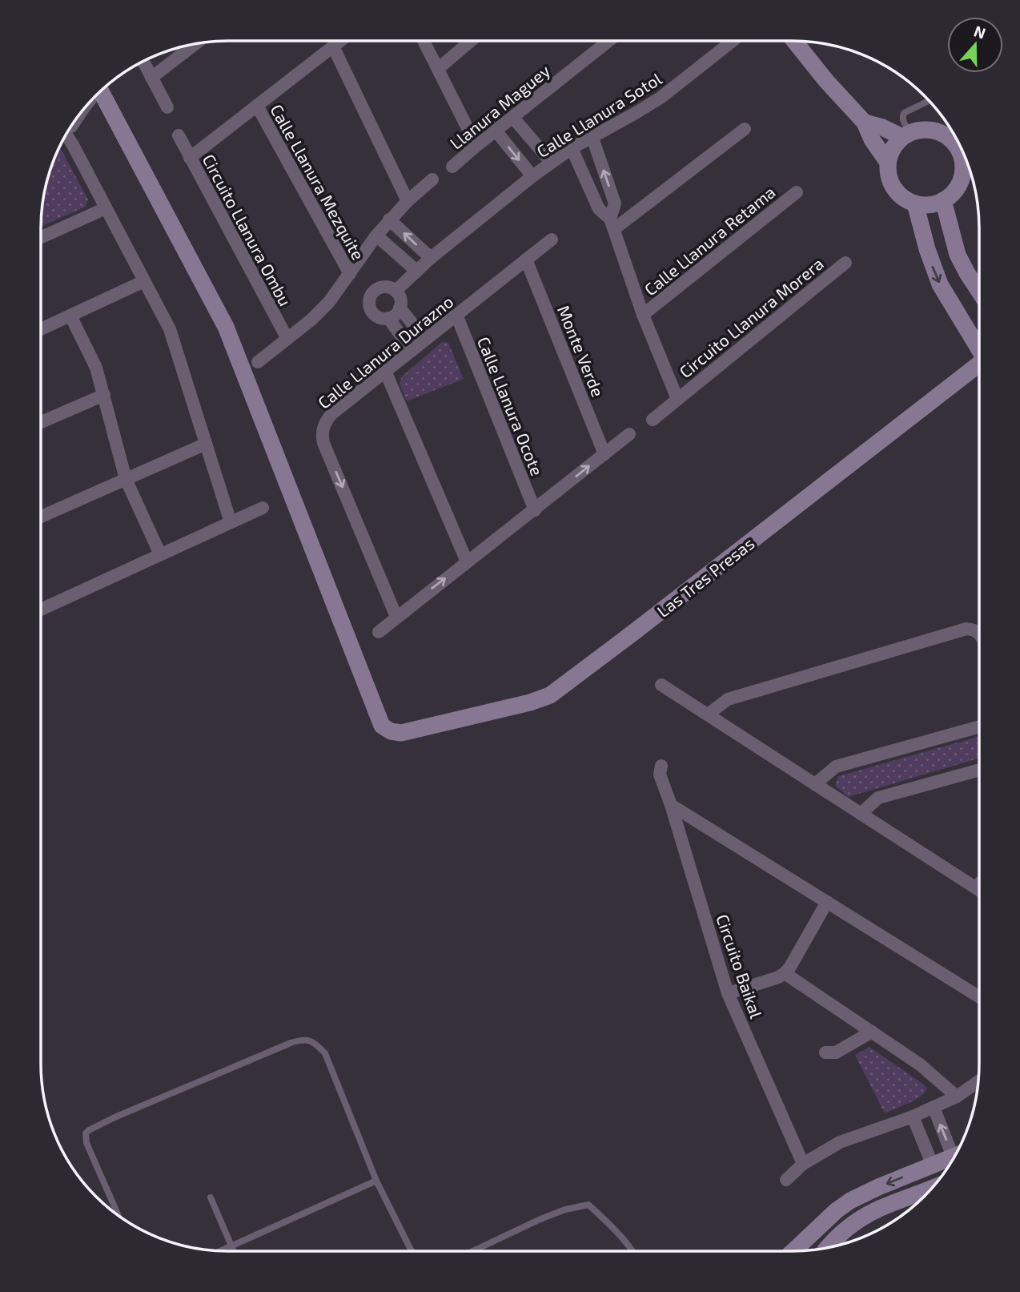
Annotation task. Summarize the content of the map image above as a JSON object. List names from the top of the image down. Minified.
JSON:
{"streets":{"street":["Llanura Maguey","Calle Llanura Sotol","Calle Llanura Mezquite","Circuito Llanura Ombu","Calle Llanura Retama","Circuito Llanura Morera","Monte Verde","Calle Llanura Durazno","Calle Llanura Ocote","Las Tres Presas","Circuito Baikal"]},"crossings":[["Calle Llanura Sotol","Circuito Llanura Morera"],["Calle Llanura Mezquite","Circuito Llanura Ombu"],["Calle Llanura Retama","Circuito Llanura Morera"],["Monte Verde","Calle Llanura Durazno"],["Calle Llanura Durazno","Calle Llanura Ocote"]],"north":"top"}
